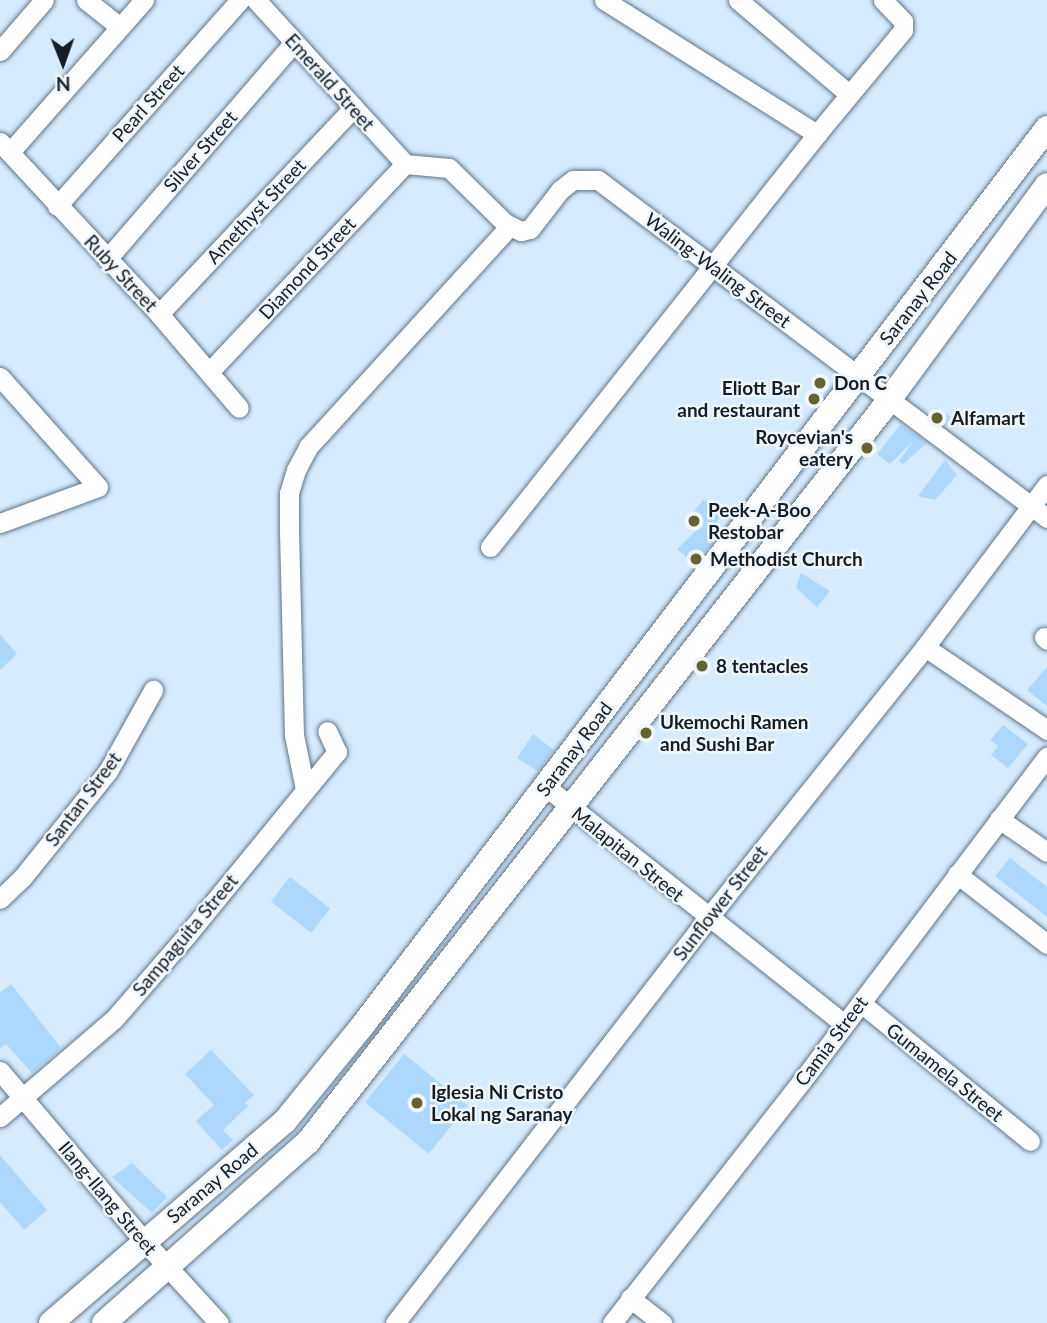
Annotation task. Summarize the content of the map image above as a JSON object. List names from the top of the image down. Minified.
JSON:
{"streets":{"street":["Emerald Street","Pearl Street","Silver Street","Amethyst Street","Diamond Street","Waling-Waling Street","Ruby Street","Saranay Road","Santan Street","Malapitan Street","Sunflower Street","Sampaguita Street","Camia Street","Gumamela Street","Ilang-Ilang Street"]},"crossings":[["Emerald Street","Silver Street"],["Emerald Street","Amethyst Street"],["Emerald Street","Diamond Street"],["Pearl Street","Ruby Street"],["Silver Street","Ruby Street"],["Amethyst Street","Ruby Street"],["Diamond Street","Ruby Street"],["Waling-Waling Street","Saranay Road"],["Waling-Waling Street","Sunflower Street"],["Saranay Road","Malapitan Street"],["Saranay Road","Ilang-Ilang Street"],["Malapitan Street","Sunflower Street"],["Malapitan Street","Camia Street"],["Sampaguita Street","Ilang-Ilang Street"],["Camia Street","Gumamela Street"]],"places":["Don C","Eliott Bar and restaurant","Alfamart","Roycevian's eatery","Peek-A-Boo Restobar","Methodist Church","8 tentacles","Ukemochi Ramen and Sushi Bar","Iglesia Ni Cristo Lokal ng Saranay"],"north":"bottom"}
